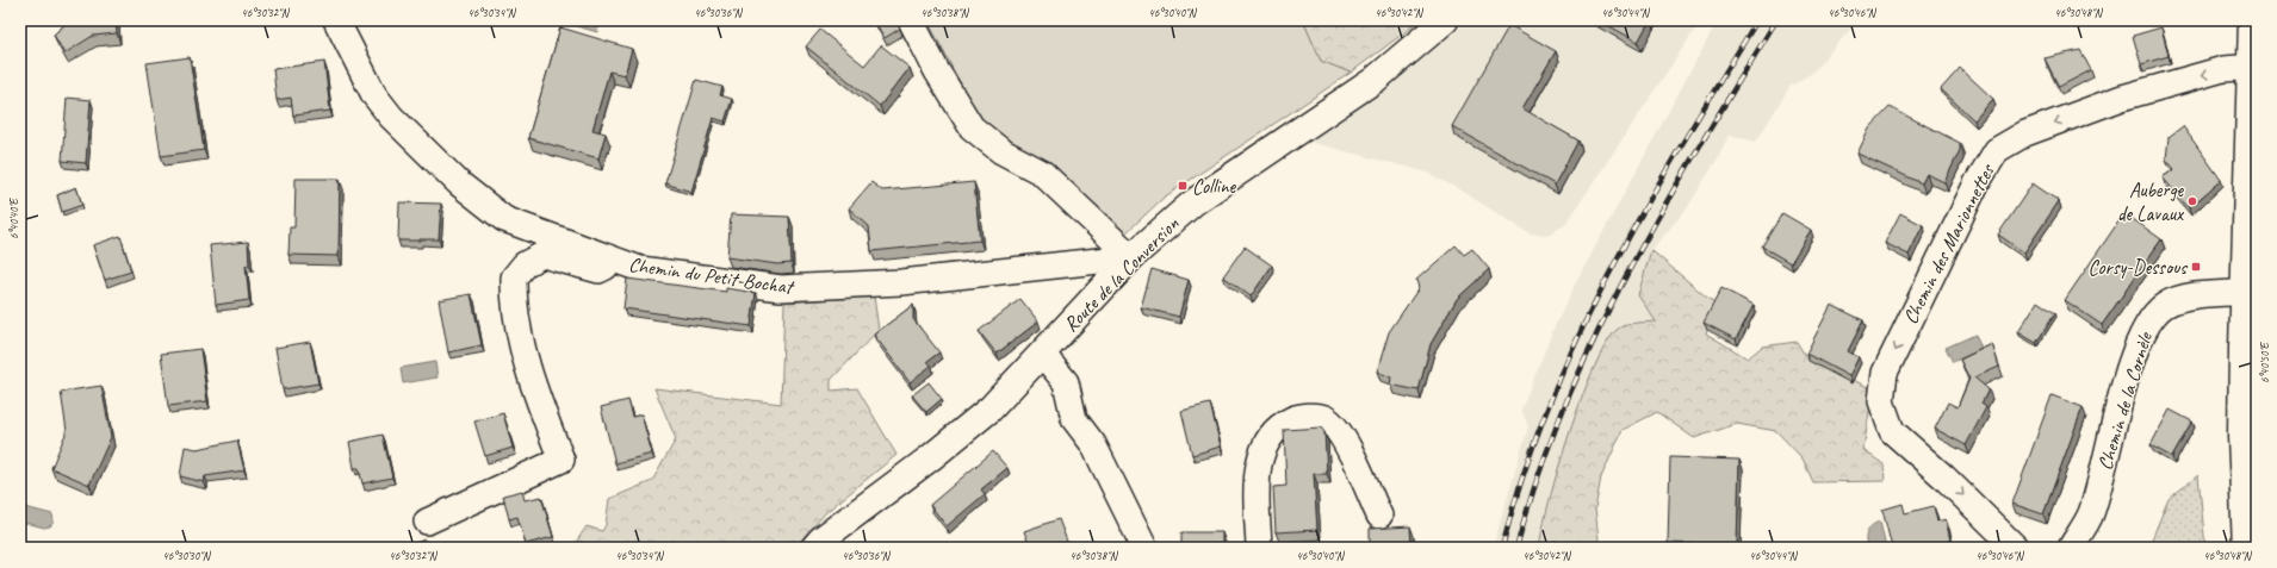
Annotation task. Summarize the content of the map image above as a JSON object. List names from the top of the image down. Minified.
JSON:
{"streets":{"main road":["Route de la Conversion"],"street":["Chemin des Marionnettes","Chemin du Petit-Bochat","Chemin de la Cornèle"]},"crossings":[["Route de la Conversion","Chemin du Petit-Bochat"]],"places":{"transit":["Colline","Corsy-Dessous"],"other":["Auberge de Lavaux"]},"coordinates":["46°30'32\"N","46°30'34\"N","46°30'36\"N","46°30'38\"N","46°30'40\"N","46°30'42\"N","46°30'44\"N","46°30'46\"N","46°30'48\"N","6°40'40\"E","6°40'50\"E","46°30'30\"N"]}
